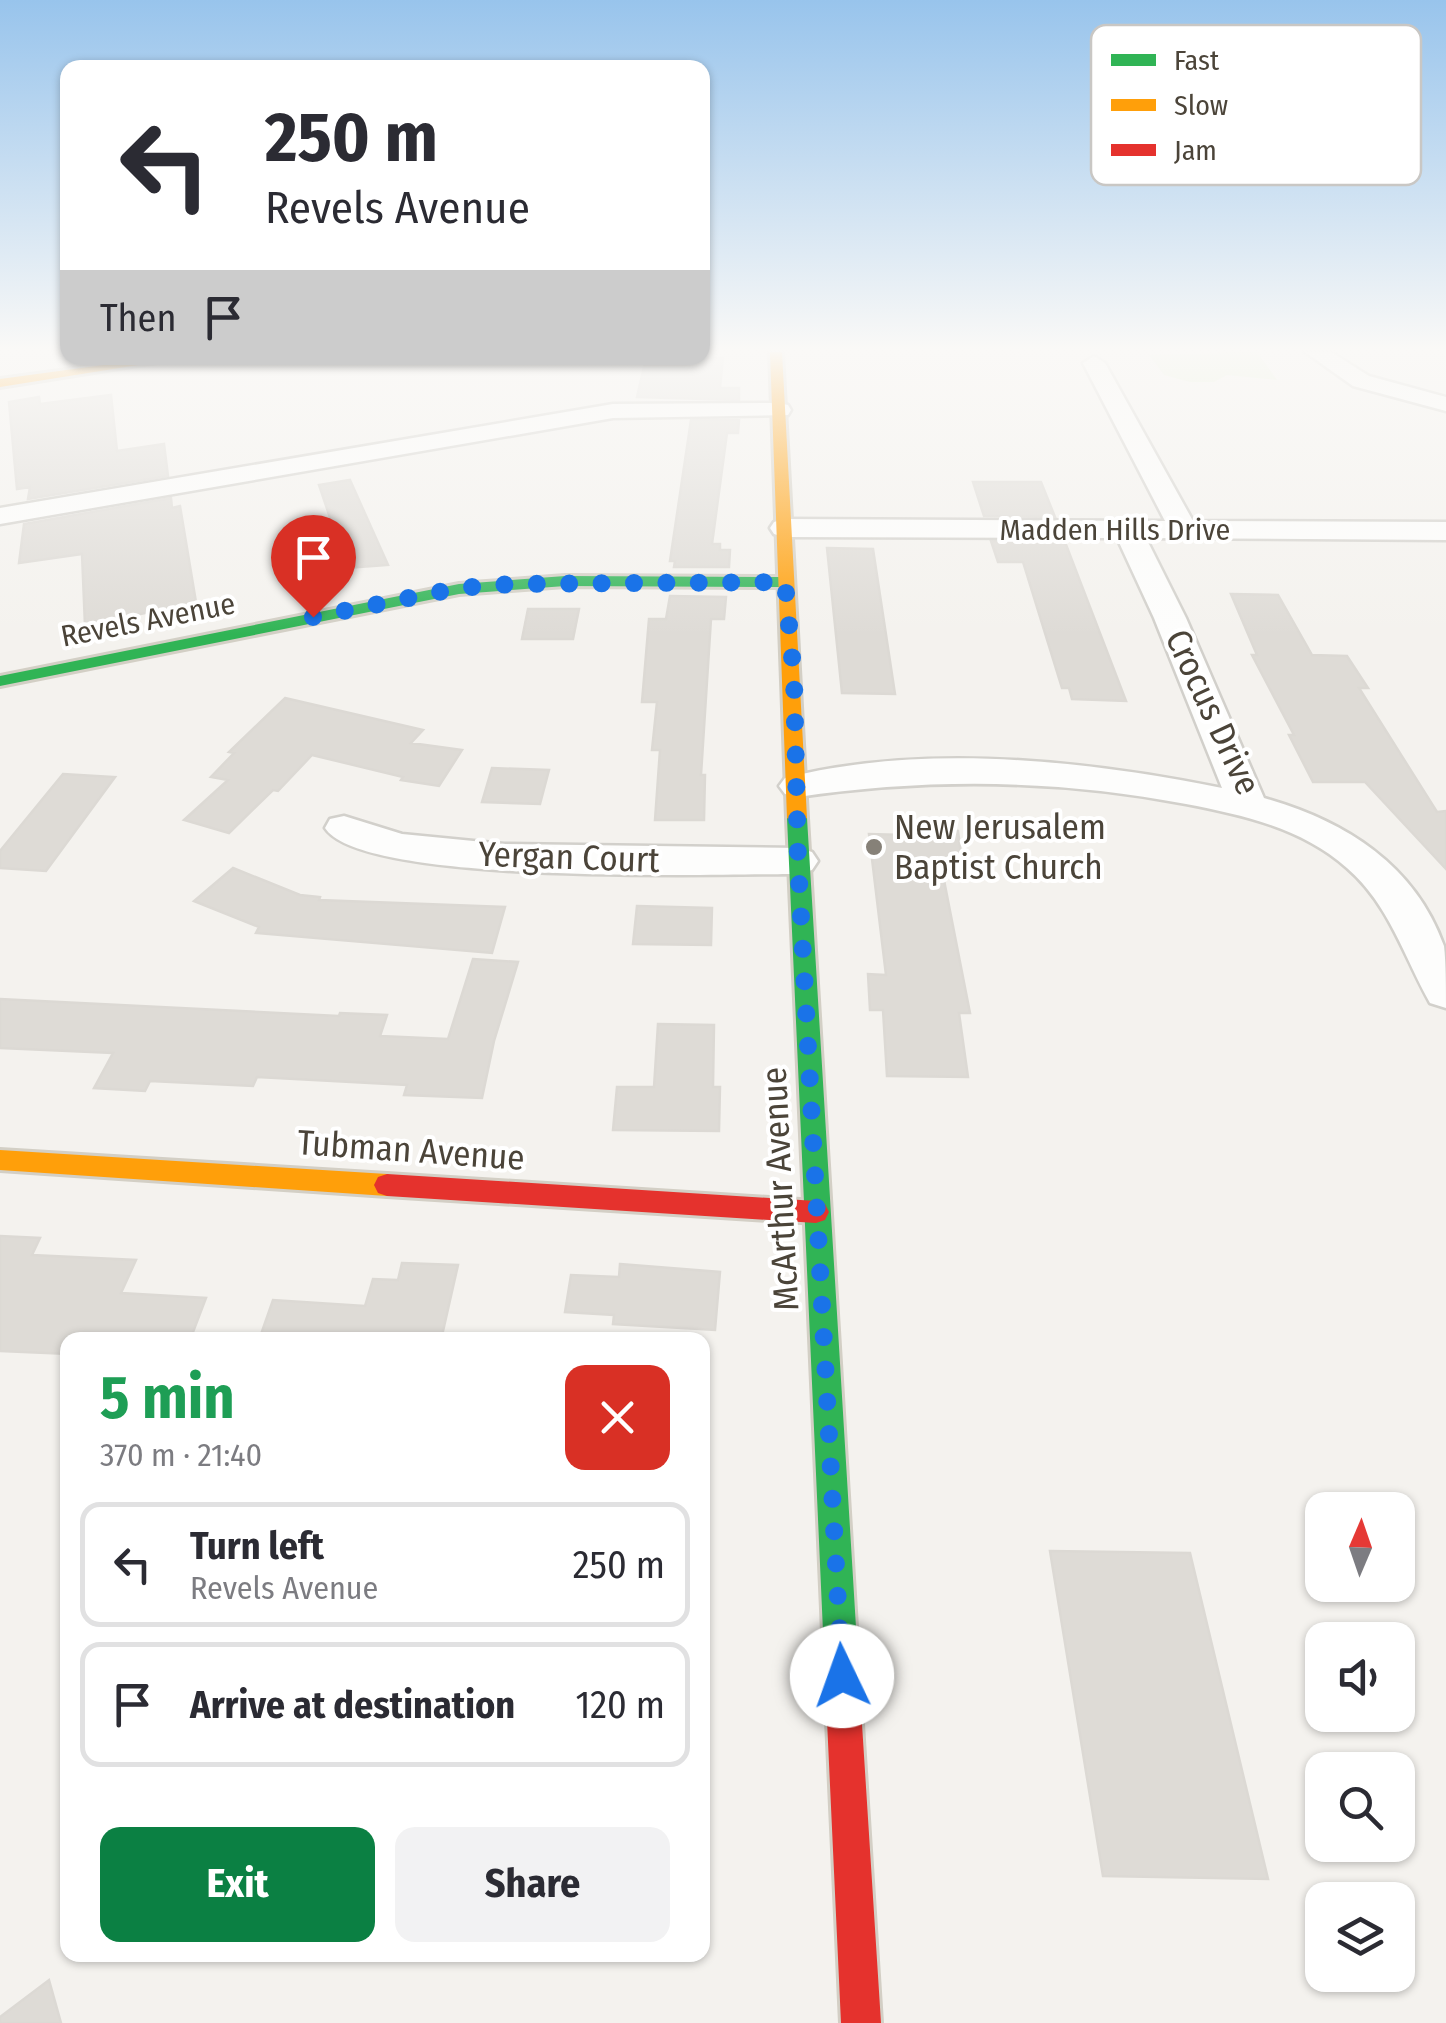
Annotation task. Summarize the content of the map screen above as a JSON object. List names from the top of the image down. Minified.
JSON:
{"streets":{"street":["Madden Hills Drive","Revels Avenue","Crocus Drive","Yergan Court","Tubman Avenue","McArthur Avenue"]},"crossings":[["Madden Hills Drive","Crocus Drive"],["Madden Hills Drive","McArthur Avenue"],["Revels Avenue","McArthur Avenue"],["Yergan Court","McArthur Avenue"],["Tubman Avenue","McArthur Avenue"]],"places":["New Jerusalem Baptist Church"],"legend":["Fast","Slow","Jam"],"north":"top","page":{"turn":["250 m","Revels Avenue"],"then":"Then","heading":["5 min","370 m · 21:40"],"list":[{"name":"Turn left","note":"Revels Avenue","value":"250 m"},{"name":"Arrive at destination","value":"120 m"}],"buttons":["Exit","Share"]}}
